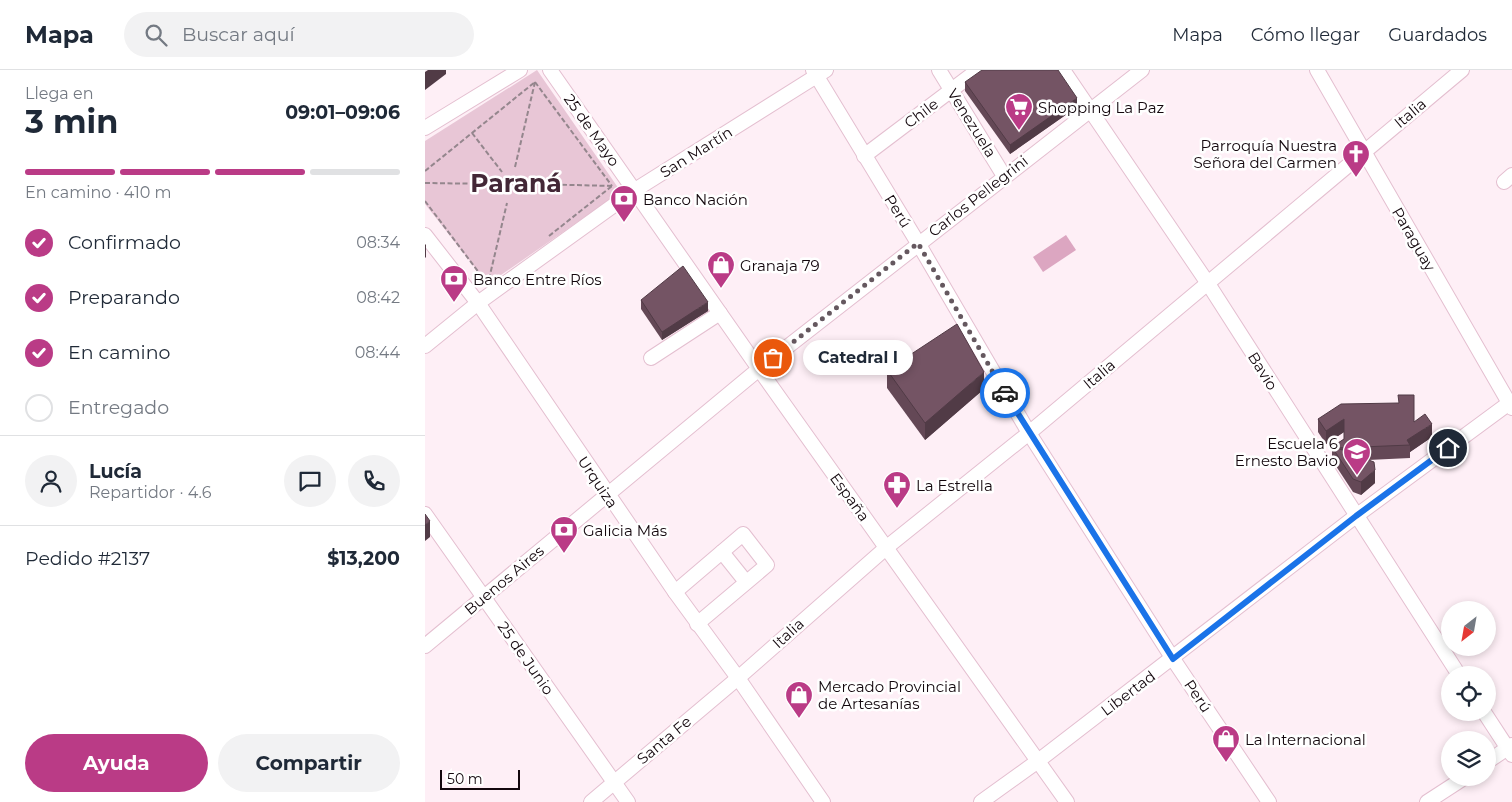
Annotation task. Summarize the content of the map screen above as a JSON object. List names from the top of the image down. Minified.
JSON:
{"streets":{"street":["Chile","Italia","Venezuela","25 de Mayo","San Martín","Carlos Pellegrini","Perú","Paraguay","Bavio","Urquiza","España","Buenos Aires","25 de Junio","Libertad","Santa Fe"]},"crossings":[["Chile","Venezuela"],["Chile","Perú"],["Italia","Perú"],["Italia","Paraguay"],["Italia","Bavio"],["Italia","Urquiza"],["Italia","España"],["Italia","Santa Fe"],["Venezuela","Carlos Pellegrini"],["25 de Mayo","San Martín"],["25 de Mayo","España"],["San Martín","Perú"],["San Martín","Urquiza"],["San Martín","España"],["Carlos Pellegrini","Perú"],["Carlos Pellegrini","Bavio"],["Carlos Pellegrini","Urquiza"],["Carlos Pellegrini","España"],["Carlos Pellegrini","Buenos Aires"],["Perú","Libertad"],["Paraguay","Libertad"],["Bavio","Libertad"],["Urquiza","Buenos Aires"],["Urquiza","Santa Fe"],["España","Libertad"],["Buenos Aires","25 de Junio"],["25 de Junio","Santa Fe"]],"districts":["Paraná"],"places":{"supermarket":["Shopping La Paz"],"church":["Parroquía Nuestra Señora del Carmen"],"bank":["Banco Nación","Banco Entre Ríos","Galicia Más"],"shop":["Granaja 79","Mercado Provincial de Artesanías","La Internacional"],"other":["Catedral I"],"school or university":["Escuela 6 Ernesto Bavio"],"pharmacy":["La Estrella"]},"scale_bar":"50 m","north":"bottom left","page":{"header":"Mapa","search":"Buscar aquí","nav":["Mapa","Cómo llegar","Guardados"],"heading":["3 min","Llega en","09:01–09:06"],"panel":["Lucía","Repartidor · 4.6","Pedido #2137","$13,200"],"bar":"En camino · 410 m","list":[["Confirmado","08:34"],["Preparando","08:42"],["En camino","08:44"],"Entregado"],"bubble":"Catedral I","buttons":["Ayuda","Compartir"],"scale":"50 m"}}
